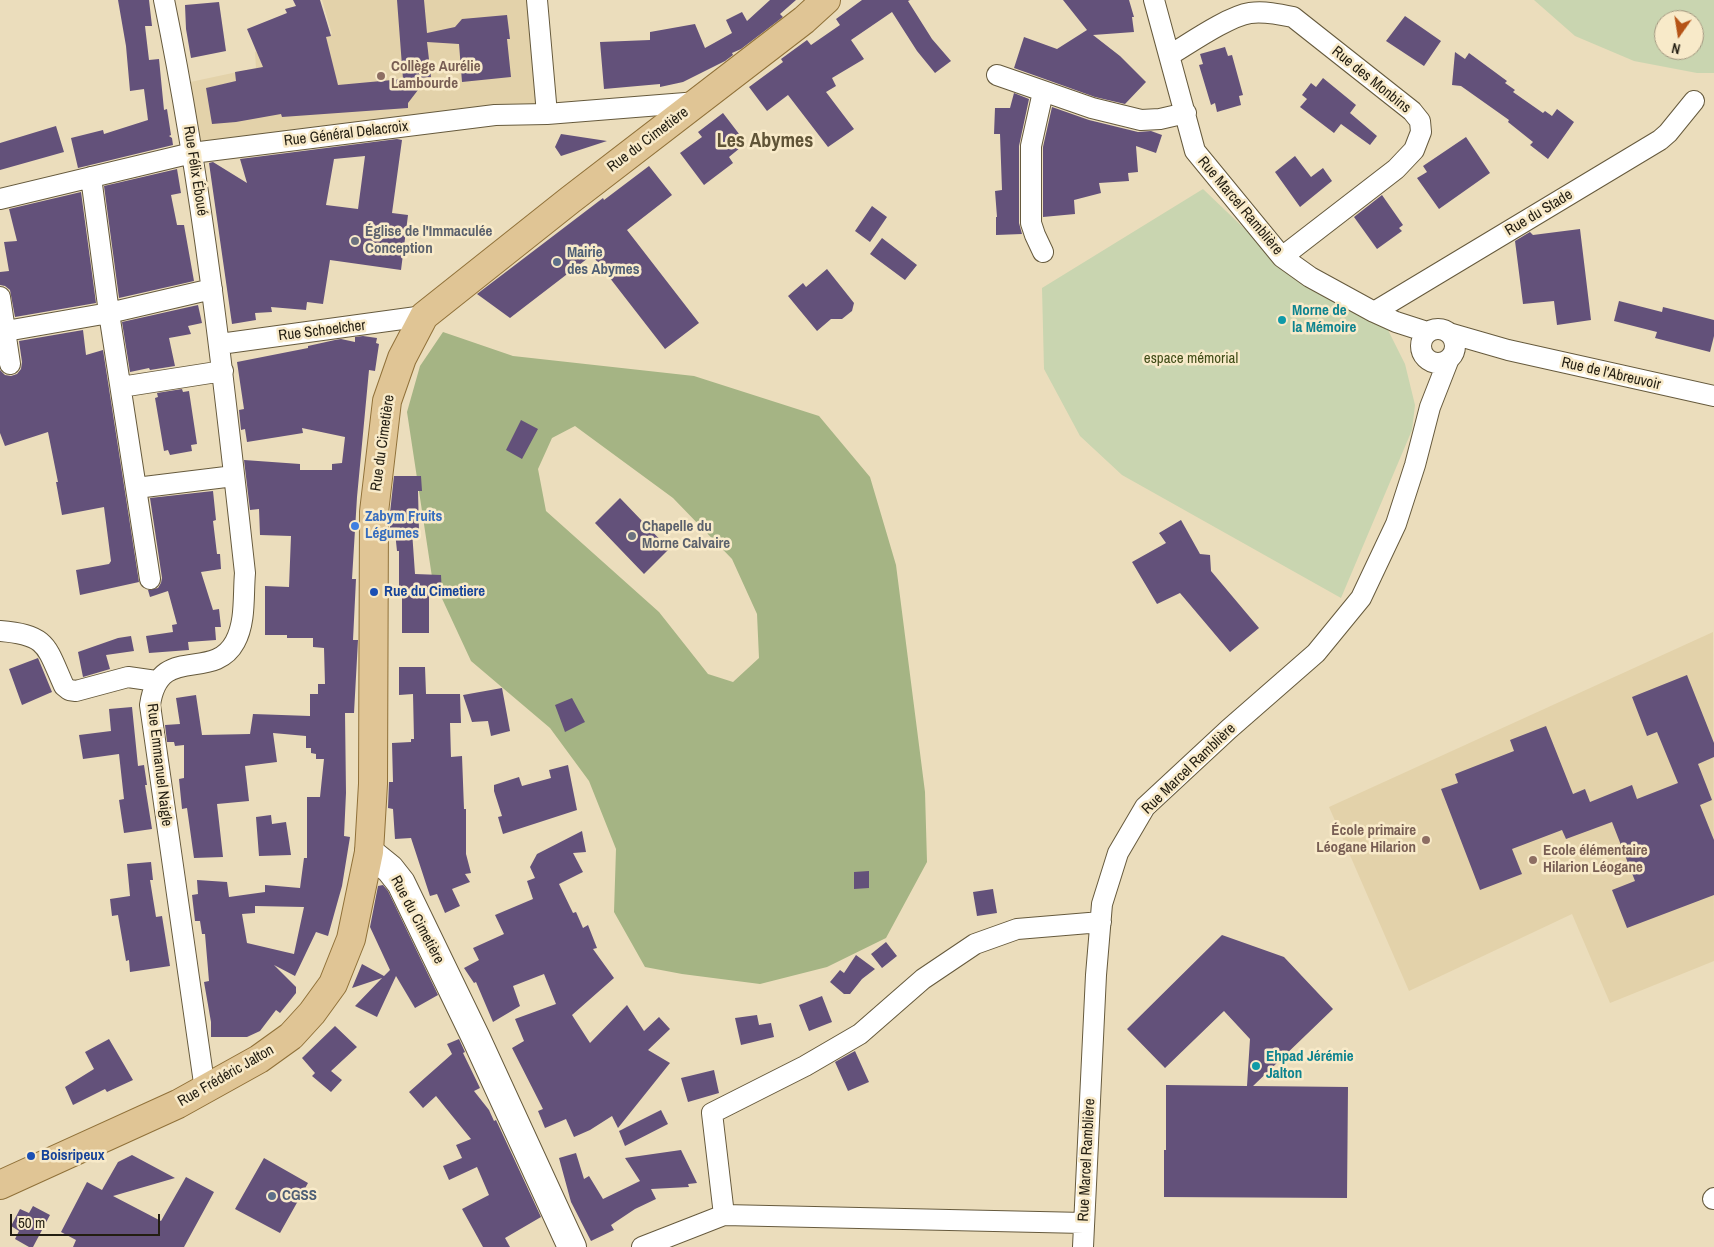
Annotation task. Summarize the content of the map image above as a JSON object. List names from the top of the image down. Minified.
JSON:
{"streets":{"main road":["Rue du Cimetière","Rue Frédéric Jalton"],"street":["Rue des Monbins","Rue Général Delacroix","Rue Félix Éboué","Rue Marcel Ramblière","Rue du Stade","Rue Schoelcher","Rue de l'Abreuvoir","Rue Emmanuel Naigle"]},"crossings":[["Rue des Monbins","Rue Marcel Ramblière"],["Rue Général Delacroix","Rue du Cimetière"],["Rue Général Delacroix","Rue Félix Éboué"],["Rue du Cimetière","Rue Schoelcher"],["Rue du Cimetière","Rue Frédéric Jalton"],["Rue Félix Éboué","Rue Schoelcher"],["Rue Félix Éboué","Rue Emmanuel Naigle"],["Rue Marcel Ramblière","Rue du Stade"],["Rue Schoelcher","Rue Emmanuel Naigle"],["Rue Emmanuel Naigle","Rue Frédéric Jalton"]],"districts":["Les Abymes"],"parks":["espace mémorial"],"places":["Collège Aurélie Lambourde","Église de l'Immaculée Conception","Mairie des Abymes","Morne de la Mémoire","Zabym Fruits Légumes","Chapelle du Morne Calvaire","Rue du Cimetiere","École primaire Léogane Hilarion","Ecole élémentaire Hilarion Léogane","Ehpad Jérémie Jalton","Boisripeux","CGSS"],"scale_bar":"50 m","north":"bottom"}
